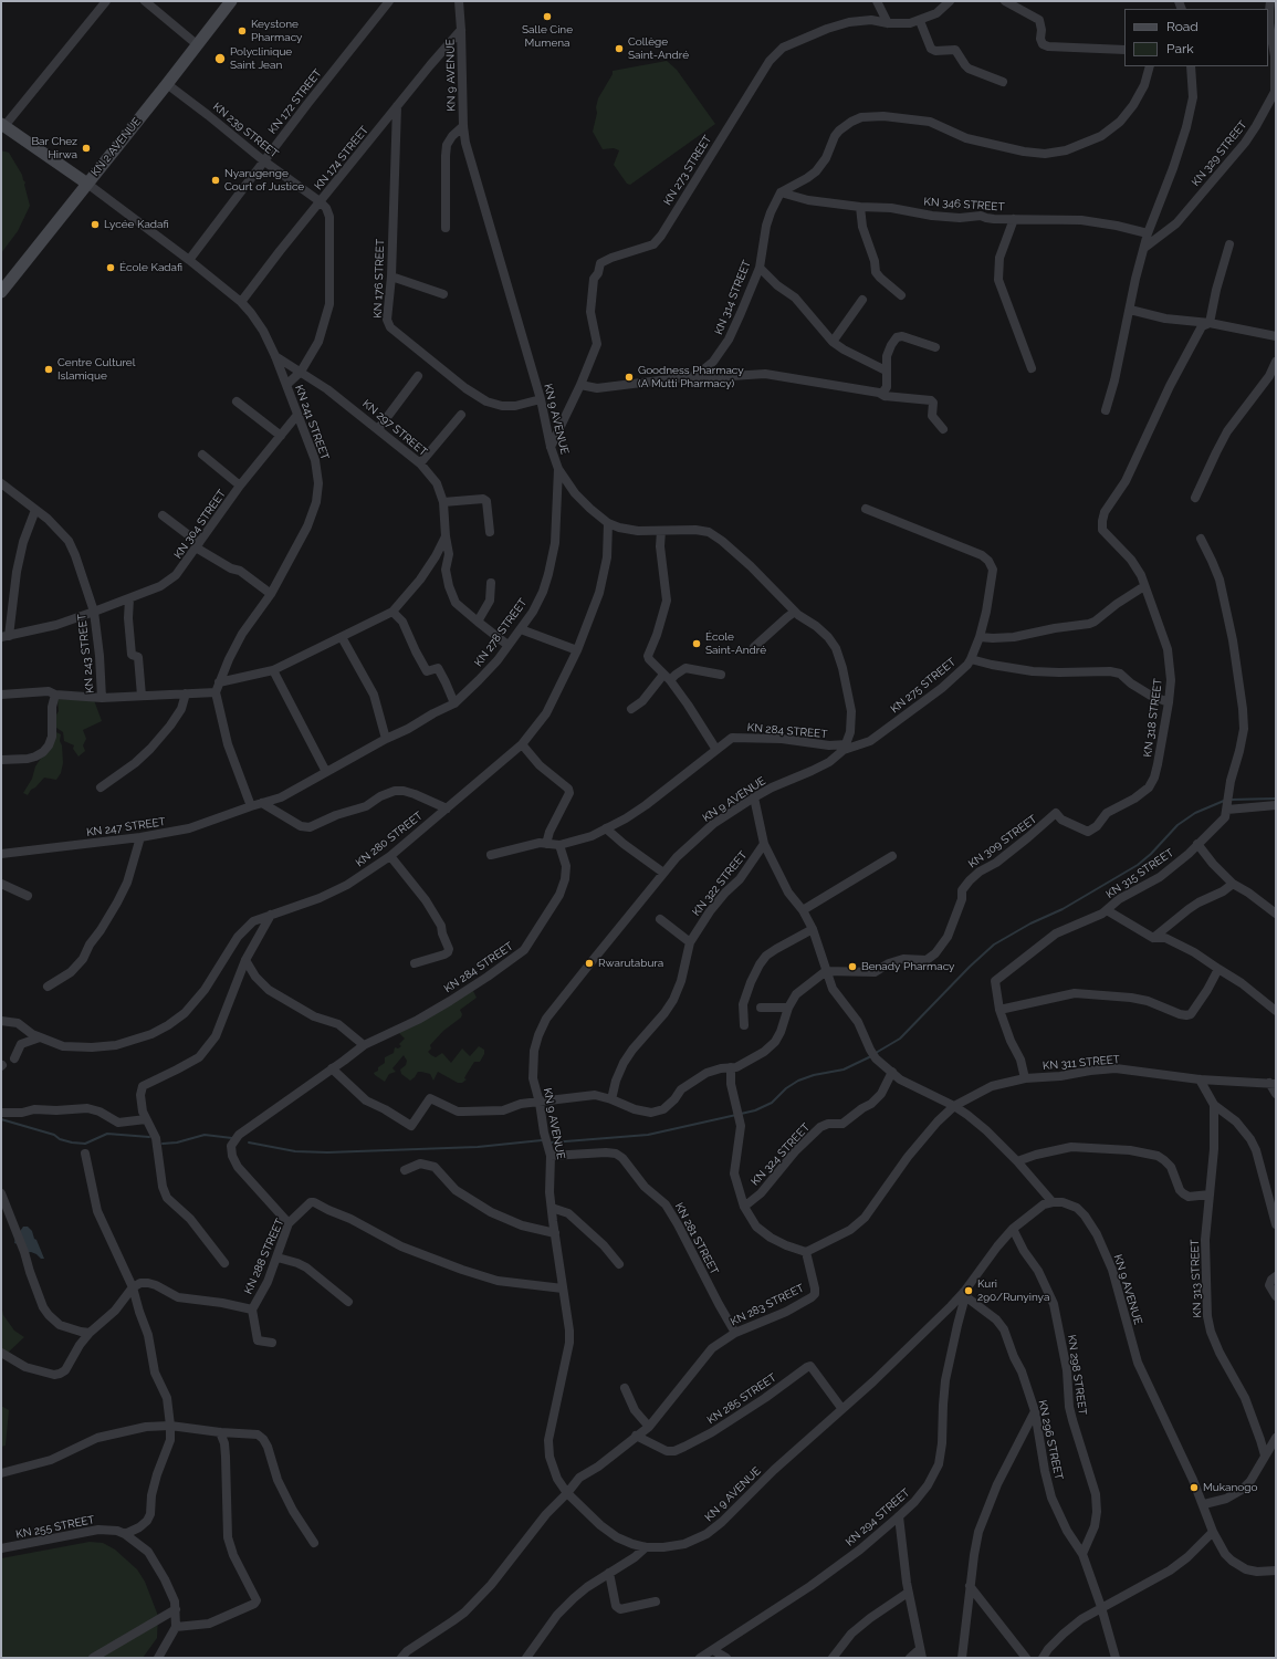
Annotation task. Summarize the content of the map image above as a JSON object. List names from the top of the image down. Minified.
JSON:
{"streets":{"main road":["KN 2 AVENUE"],"street":["KN 9 AVENUE","KN 172 STREET","KN 239 STREET","KN 329 STREET","KN 174 STREET","KN 273 STREET","KN 346 STREET","KN 176 STREET","KN 314 STREET","KN 241 STREET","KN 297 STREET","KN 304 STREET","KN 278 STREET","KN 243 STREET","KN 275 STREET","KN 318 STREET","KN 284 STREET","KN 247 STREET","KN 280 STREET","KN 309 STREET","KN 315 STREET","KN 322 STREET","KN 311 STREET","KN 324 STREET","KN 281 STREET","KN 288 STREET","KN 313 STREET","KN 283 STREET","KN 298 STREET","KN 285 STREET","KN 296 STREET","KN 294 STREET","KN 255 STREET"]},"crossings":[["KN 9 AVENUE","KN 174 STREET"],["KN 9 AVENUE","KN 273 STREET"],["KN 9 AVENUE","KN 176 STREET"],["KN 9 AVENUE","KN 278 STREET"],["KN 9 AVENUE","KN 275 STREET"],["KN 9 AVENUE","KN 284 STREET"],["KN 9 AVENUE","KN 280 STREET"],["KN 9 AVENUE","KN 281 STREET"],["KN 9 AVENUE","KN 288 STREET"],["KN 9 AVENUE","KN 283 STREET"],["KN 9 AVENUE","KN 298 STREET"],["KN 9 AVENUE","KN 285 STREET"],["KN 9 AVENUE","KN 296 STREET"],["KN 9 AVENUE","KN 294 STREET"],["KN 172 STREET","KN 239 STREET"],["KN 172 STREET","KN 241 STREET"],["KN 239 STREET","KN 2 AVENUE"],["KN 239 STREET","KN 174 STREET"],["KN 239 STREET","KN 241 STREET"],["KN 239 STREET","KN 297 STREET"],["KN 2 AVENUE","KN 241 STREET"],["KN 174 STREET","KN 176 STREET"],["KN 174 STREET","KN 241 STREET"],["KN 346 STREET","KN 314 STREET"],["KN 241 STREET","KN 297 STREET"],["KN 241 STREET","KN 304 STREET"],["KN 297 STREET","KN 278 STREET"],["KN 304 STREET","KN 243 STREET"],["KN 278 STREET","KN 247 STREET"],["KN 275 STREET","KN 284 STREET"],["KN 318 STREET","KN 309 STREET"],["KN 284 STREET","KN 288 STREET"],["KN 315 STREET","KN 311 STREET"],["KN 311 STREET","KN 313 STREET"],["KN 281 STREET","KN 283 STREET"],["KN 283 STREET","KN 285 STREET"],["KN 298 STREET","KN 296 STREET"],["KN 296 STREET","KN 294 STREET"]],"places":["Salle Cine Mumena","Keystone Pharmacy","Collège Saint-André","Polyclinique Saint Jean","Bar Chez Hirwa","Nyarugenge Court of Justice","Lycée Kadafi","École Kadafi","Centre Culturel Islamique","Goodness Pharmacy (A Mutti Pharmacy)","École Saint-André","Rwarutabura","Benady Pharmacy","Kuri 290/Runyinya","Mukanogo"],"legend":["Road","Park"]}
